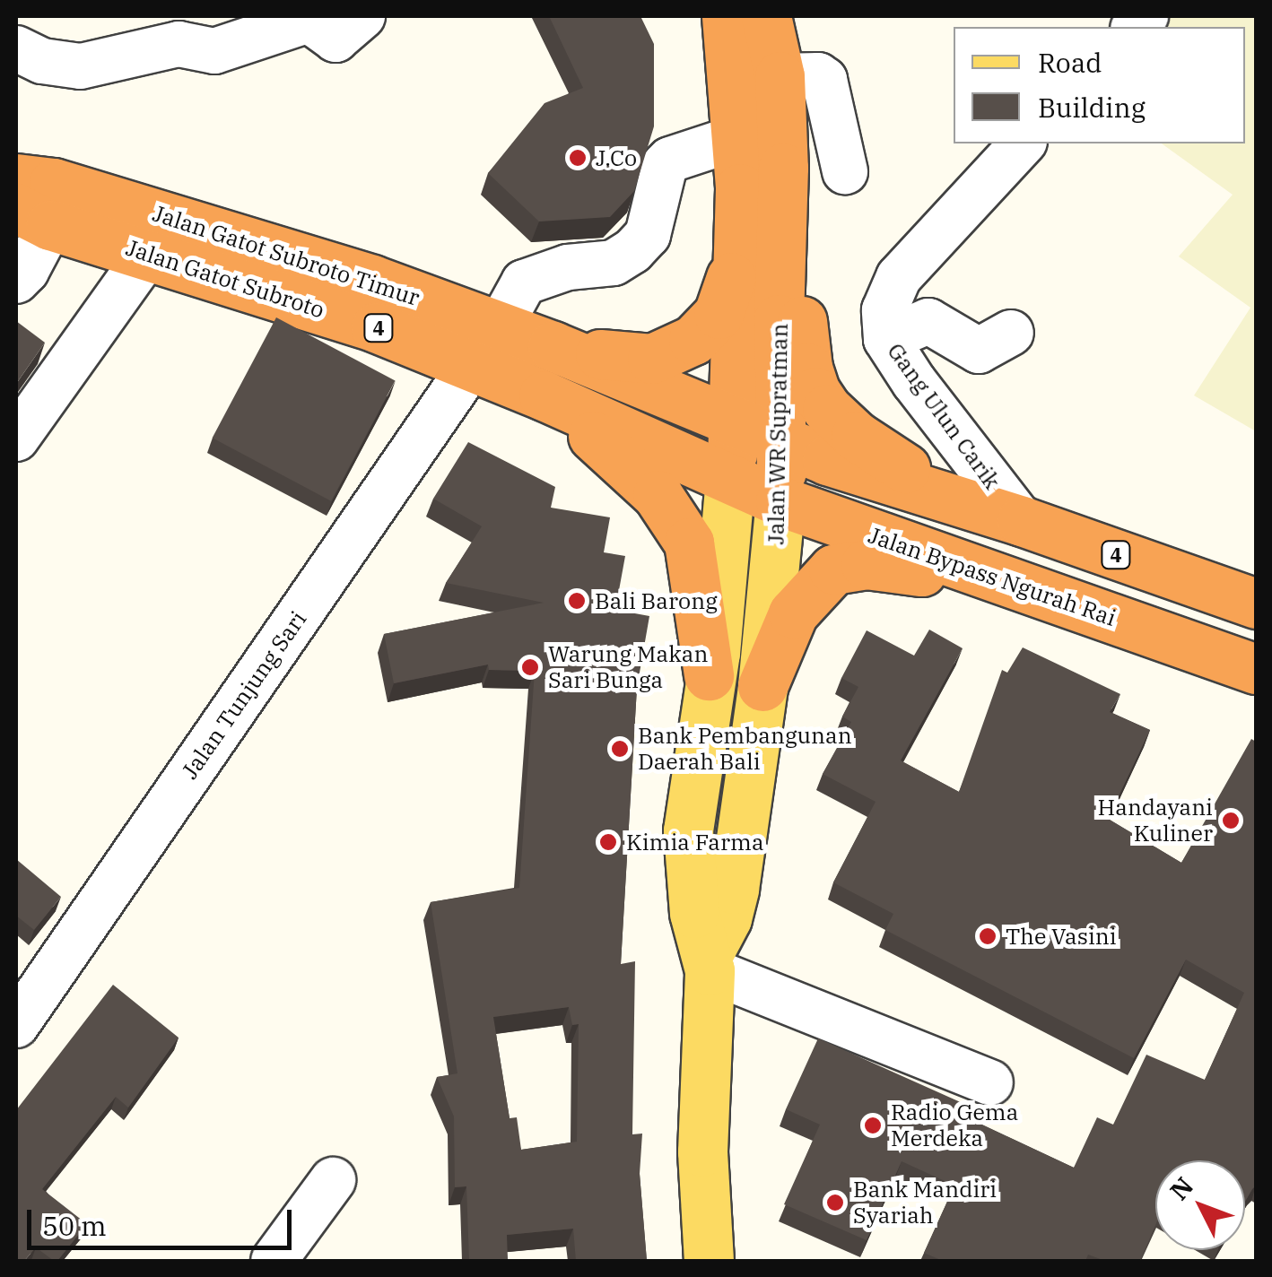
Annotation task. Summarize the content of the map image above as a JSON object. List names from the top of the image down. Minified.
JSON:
{"streets":{"highway":["Jalan Gatot Subroto Timur","Jalan Gatot Subroto","4","Jalan WR Supratman","Jalan Bypass Ngurah Rai"],"street":["Gang Ulun Carik","Jalan Tunjung Sari"]},"crossings":[["Jalan Gatot Subroto Timur","Jalan Gatot Subroto"],["Jalan Gatot Subroto Timur","4"],["Jalan Gatot Subroto Timur","Jalan Tunjung Sari"],["Jalan Gatot Subroto","Jalan WR Supratman"],["Jalan Gatot Subroto","Jalan Bypass Ngurah Rai"],["Jalan Gatot Subroto","Jalan Tunjung Sari"],["4","Gang Ulun Carik"],["4","Jalan WR Supratman"],["Jalan WR Supratman","Jalan Bypass Ngurah Rai"],["Jalan WR Supratman","Jalan Tunjung Sari"]],"places":["J.Co","Bali Barong","Warung Makan Sari Bunga","Bank Pembangunan Daerah Bali","Handayani Kuliner","Kimia Farma","The Vasini","Radio Gema Merdeka","Bank Mandiri Syariah"],"legend":["Road","Building"],"scale_bar":"50 m","north":"top left"}
